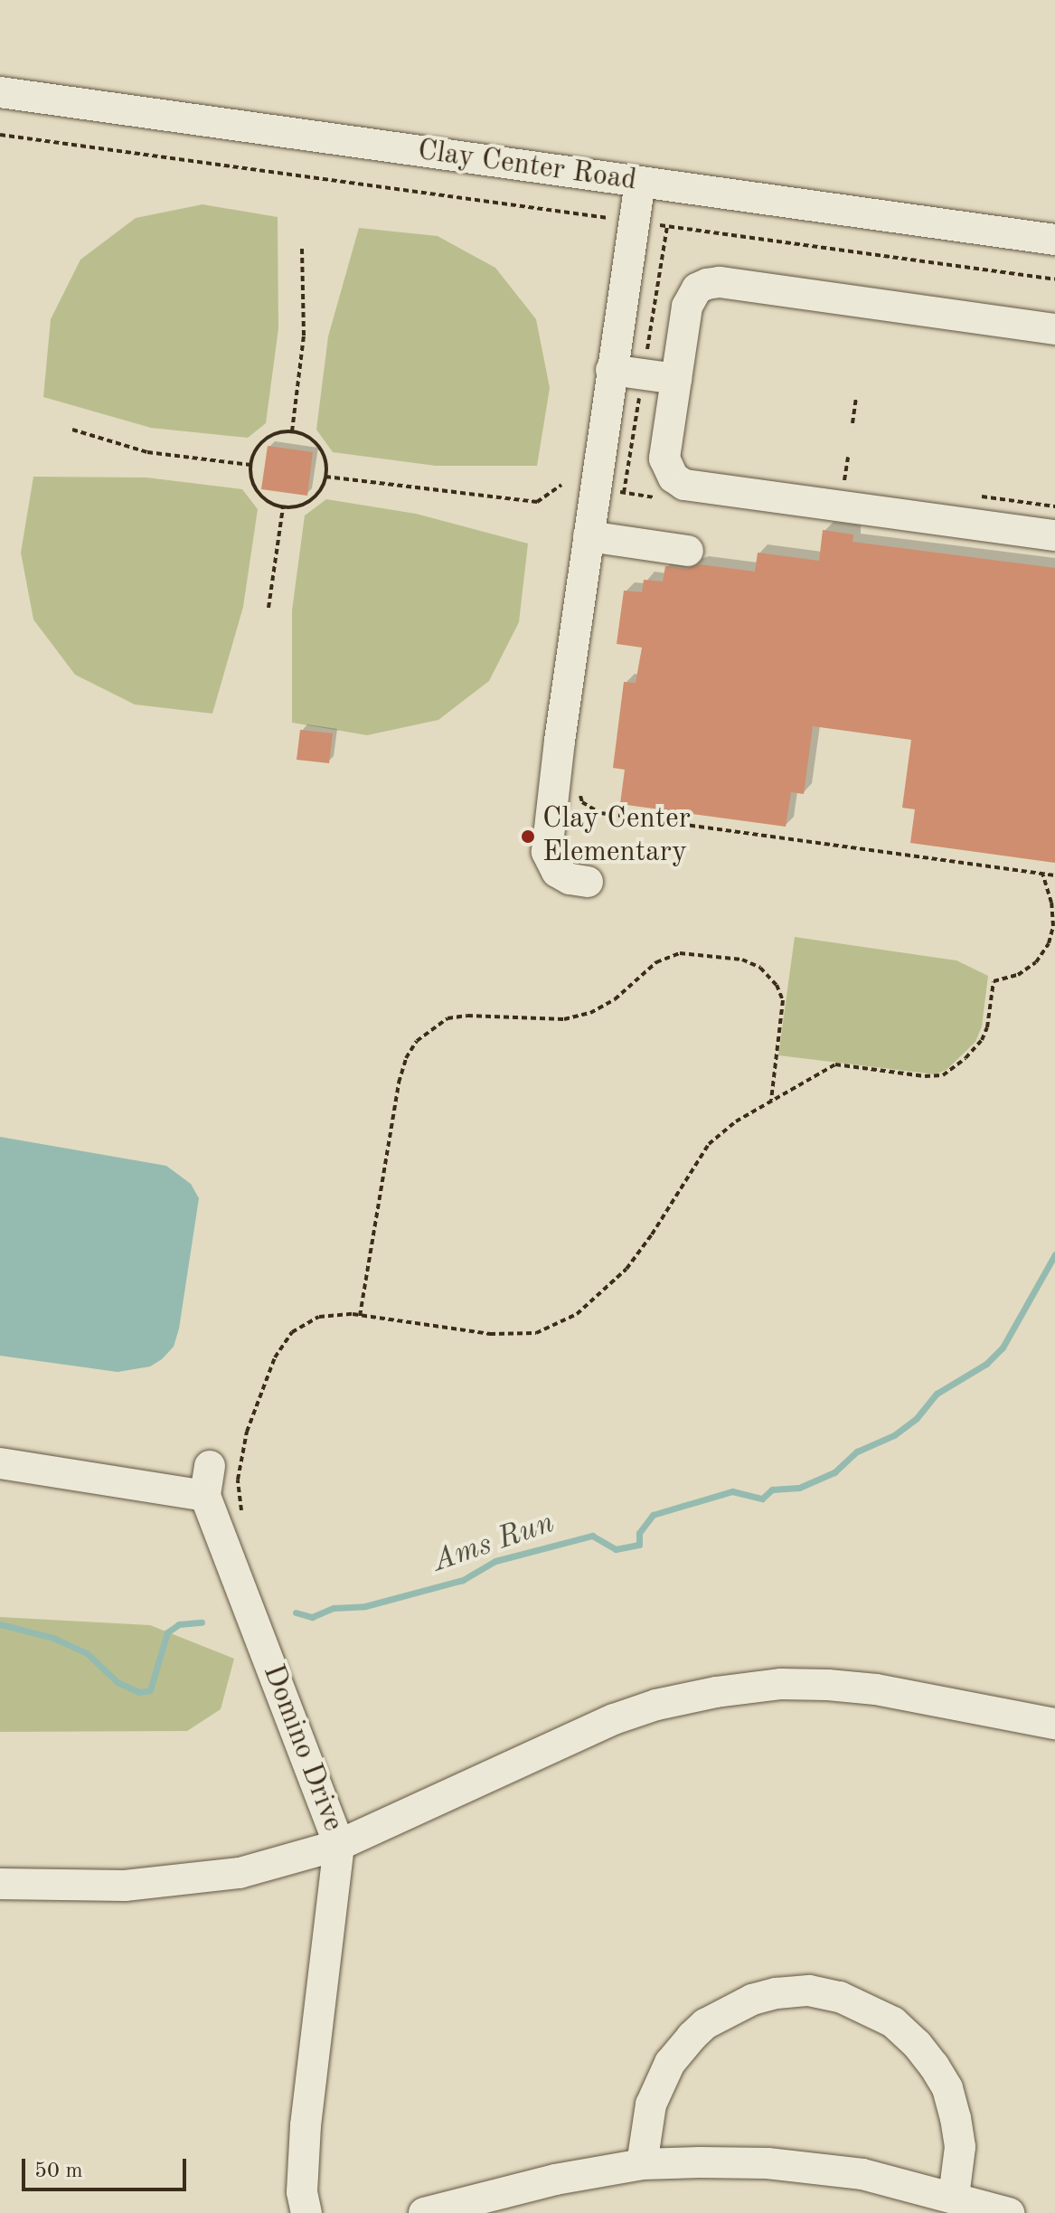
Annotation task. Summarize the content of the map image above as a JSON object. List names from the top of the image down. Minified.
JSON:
{"streets":{"street":["Clay Center Road","Domino Drive"]},"water":["Ams Run"],"places":["Clay Center Elementary"],"scale_bar":"50 m"}
